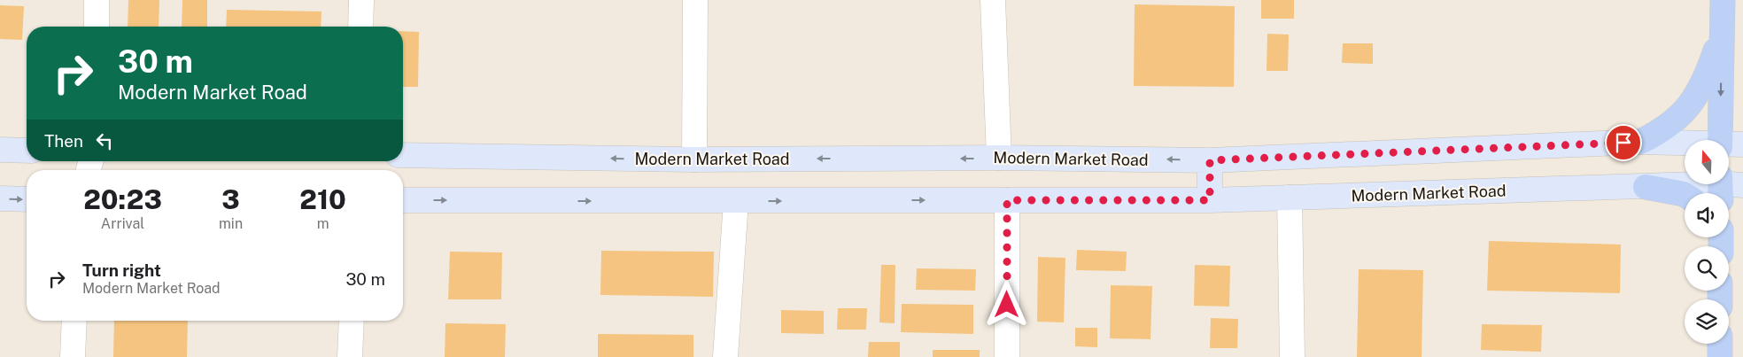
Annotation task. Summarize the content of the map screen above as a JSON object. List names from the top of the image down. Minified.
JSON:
{"streets":{"street":["Modern Market Road"]},"north":"top","page":{"turn":["30 m","Modern Market Road"],"then":"Then","eta":["20:23","Arrival","3","min","210","m"],"list":[{"name":"Turn right","note":"Modern Market Road","value":"30 m"}]}}
